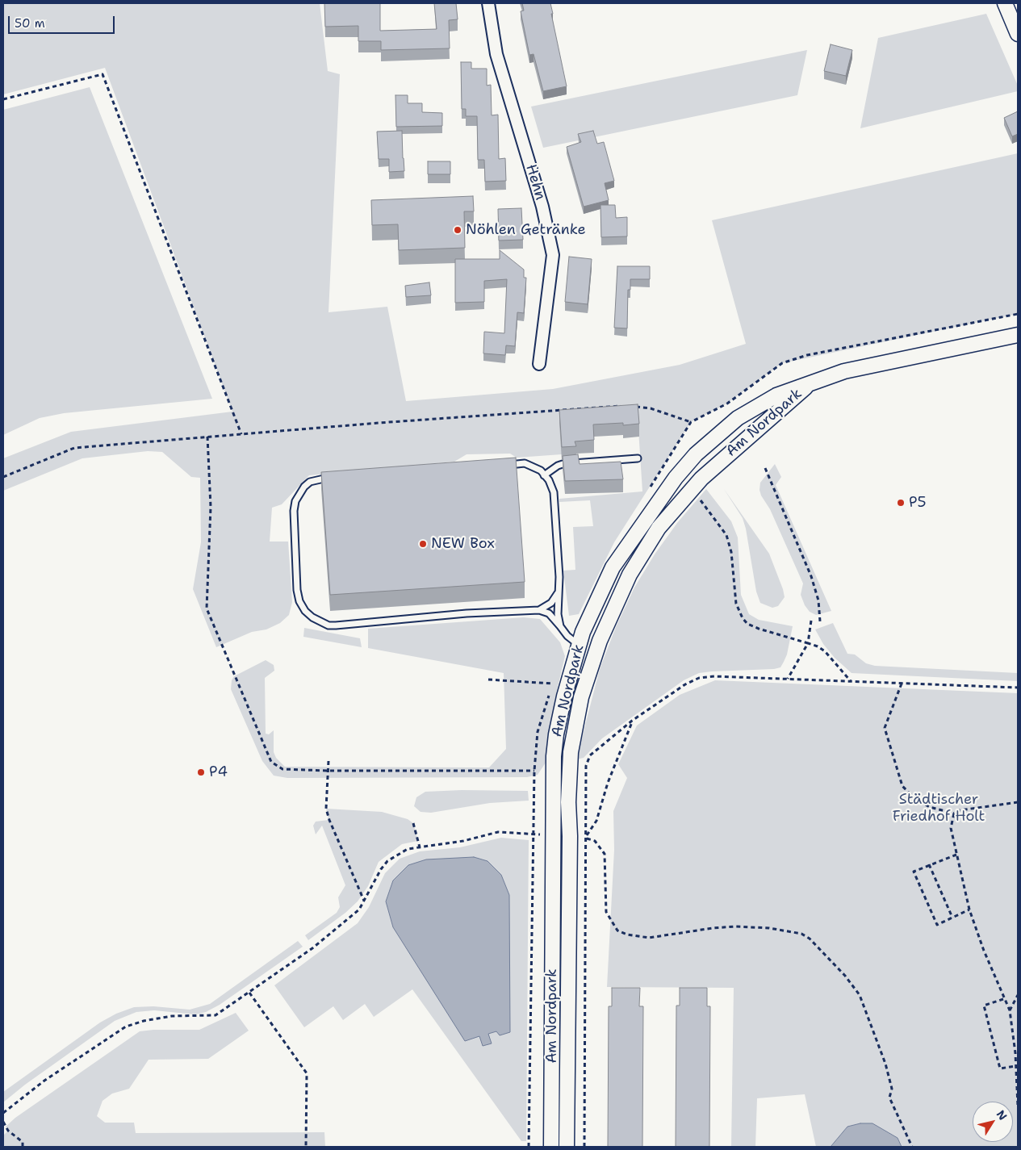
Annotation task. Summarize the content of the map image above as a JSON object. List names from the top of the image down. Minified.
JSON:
{"streets":{"street":["Hehn","Am Nordpark"]},"parks":["Städtischer Friedhof Holt"],"places":["Nöhlen Getränke","P5","NEW Box","P4"],"scale_bar":"50 m","north":"top right"}
